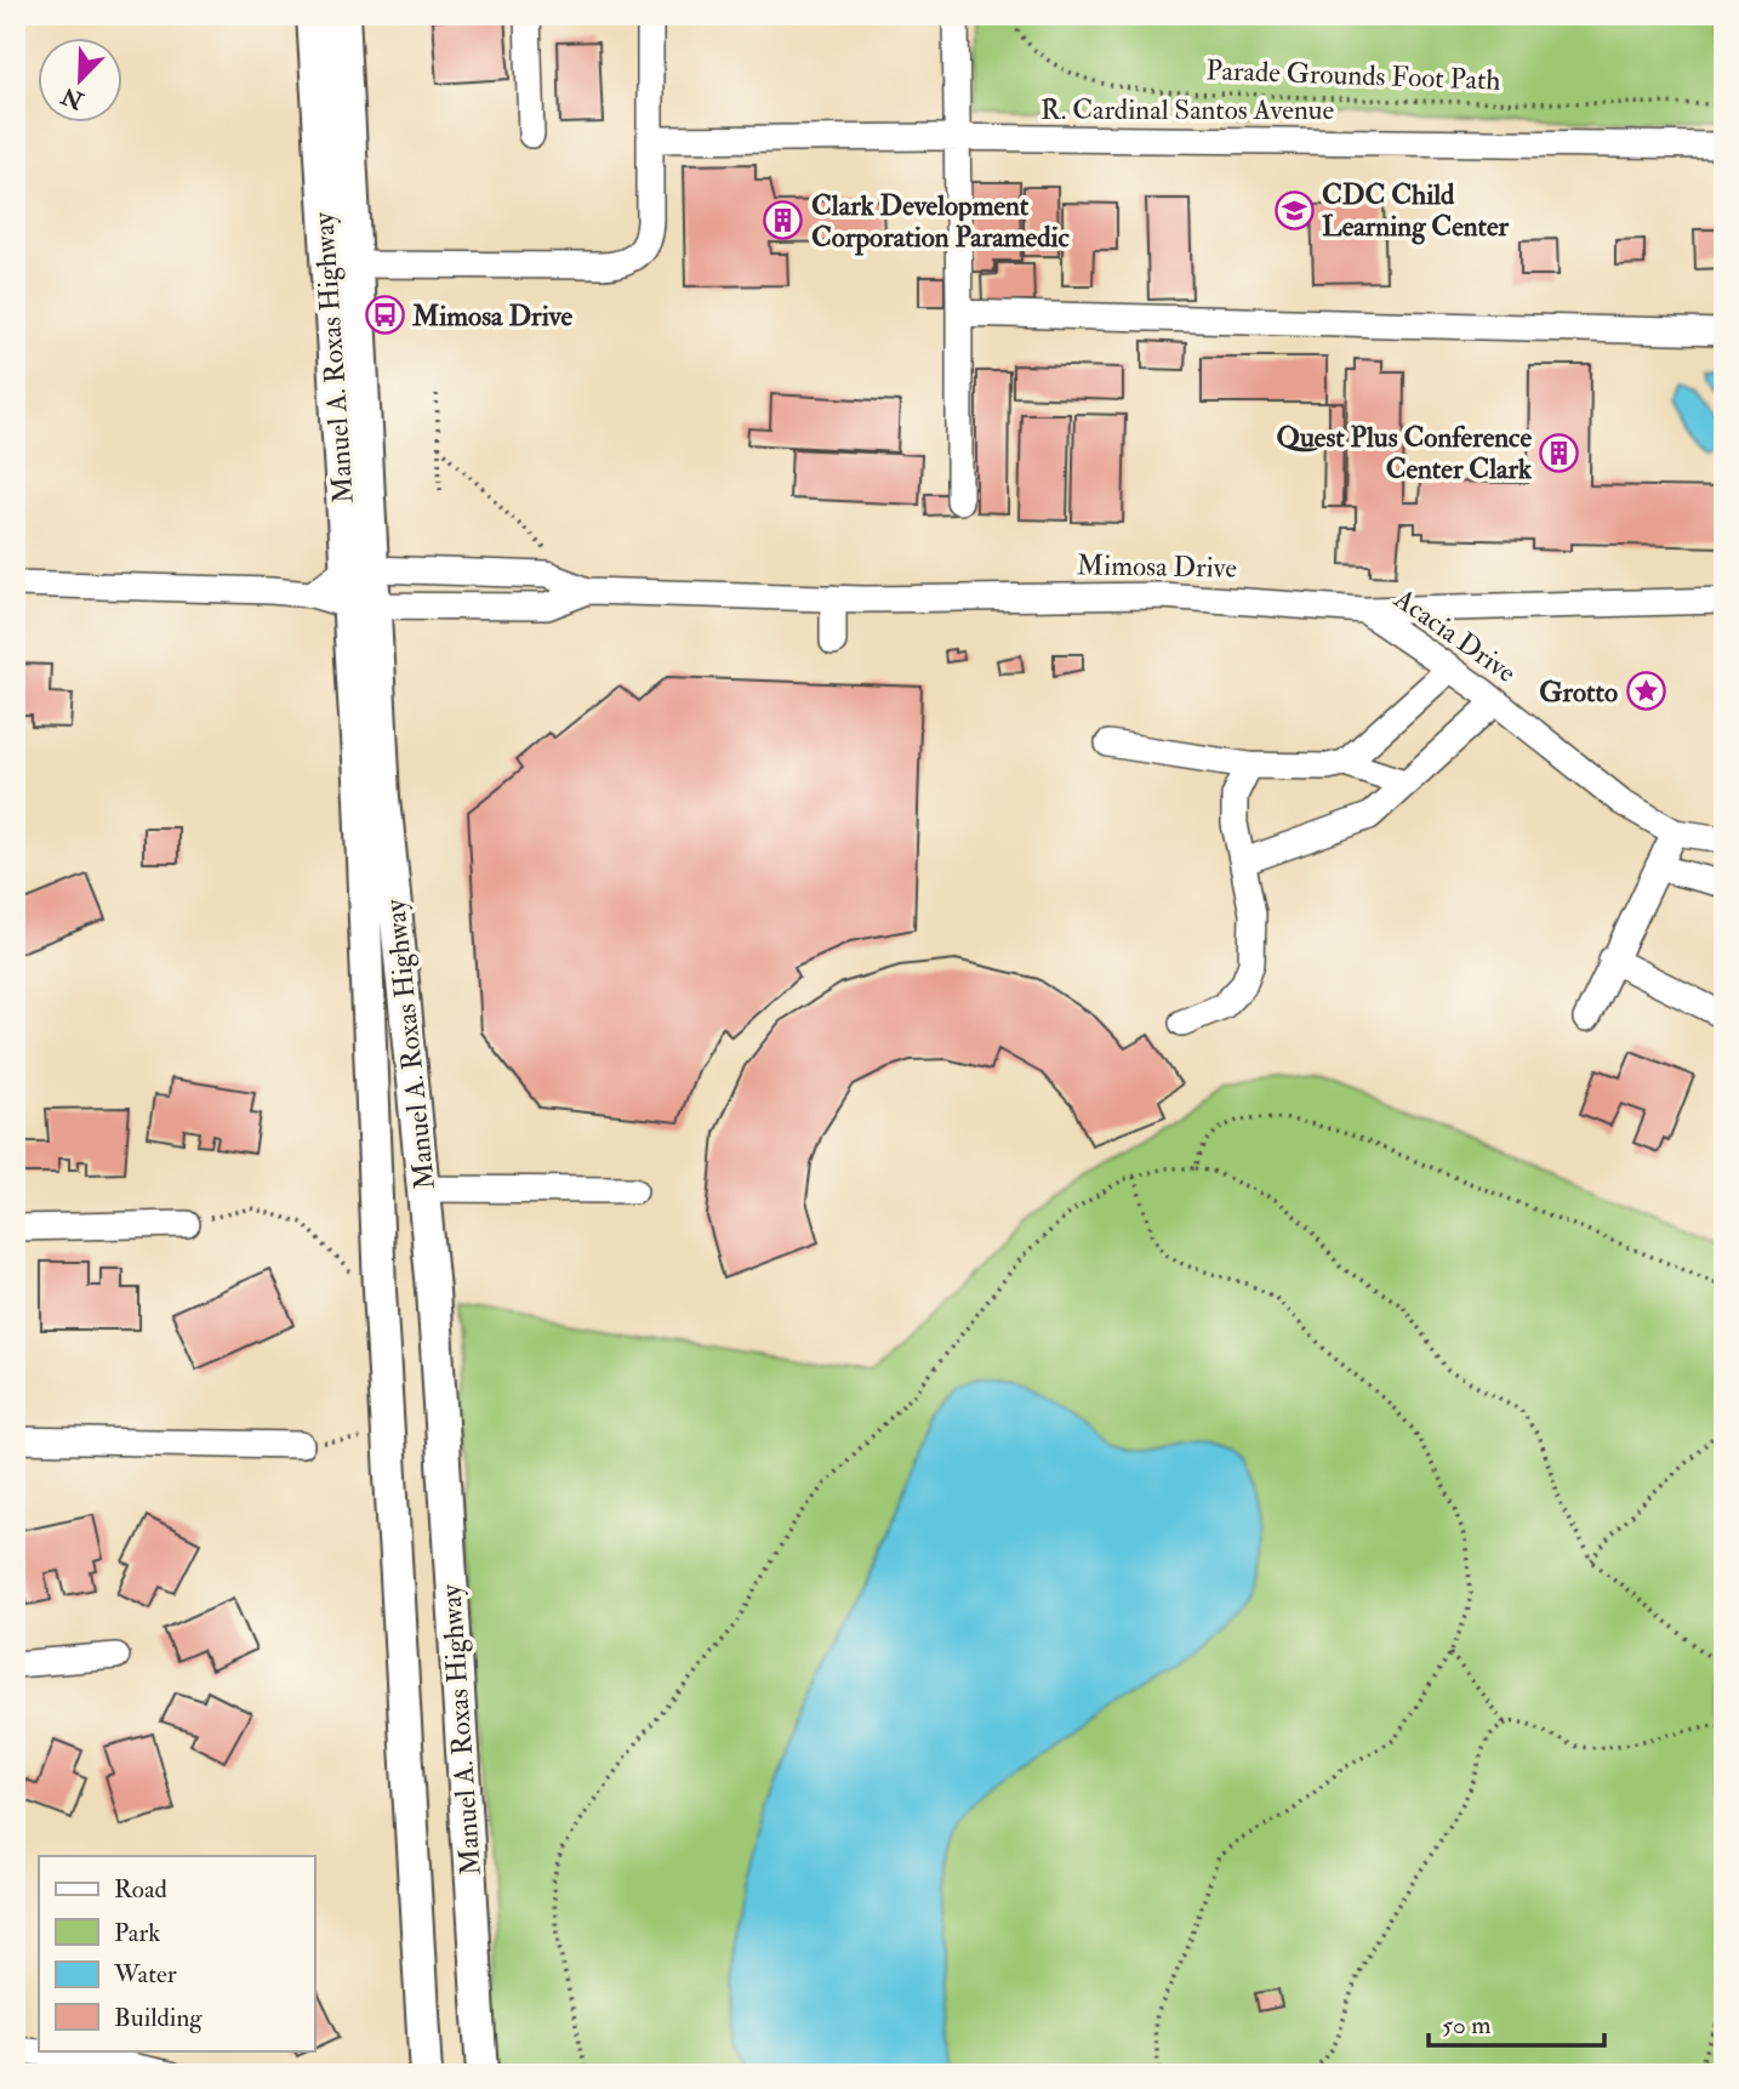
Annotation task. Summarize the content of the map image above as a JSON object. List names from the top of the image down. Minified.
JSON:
{"streets":{"main road":["Manuel A. Roxas Highway"],"street":["R. Cardinal Santos Avenue","Mimosa Drive","Acacia Drive"],"path":["Parade Grounds Foot Path"]},"crossings":[["Manuel A. Roxas Highway","Mimosa Drive"],["Mimosa Drive","Acacia Drive"]],"places":{"school or university":["CDC Child Learning Center"],"building":["Clark Development Corporation Paramedic","Quest Plus Conference Center Clark"],"bus stop":["Mimosa Drive"],"place":["Grotto"]},"legend":["Road","Park","Water","Building"],"scale_bar":"50 m","north":"bottom left"}
